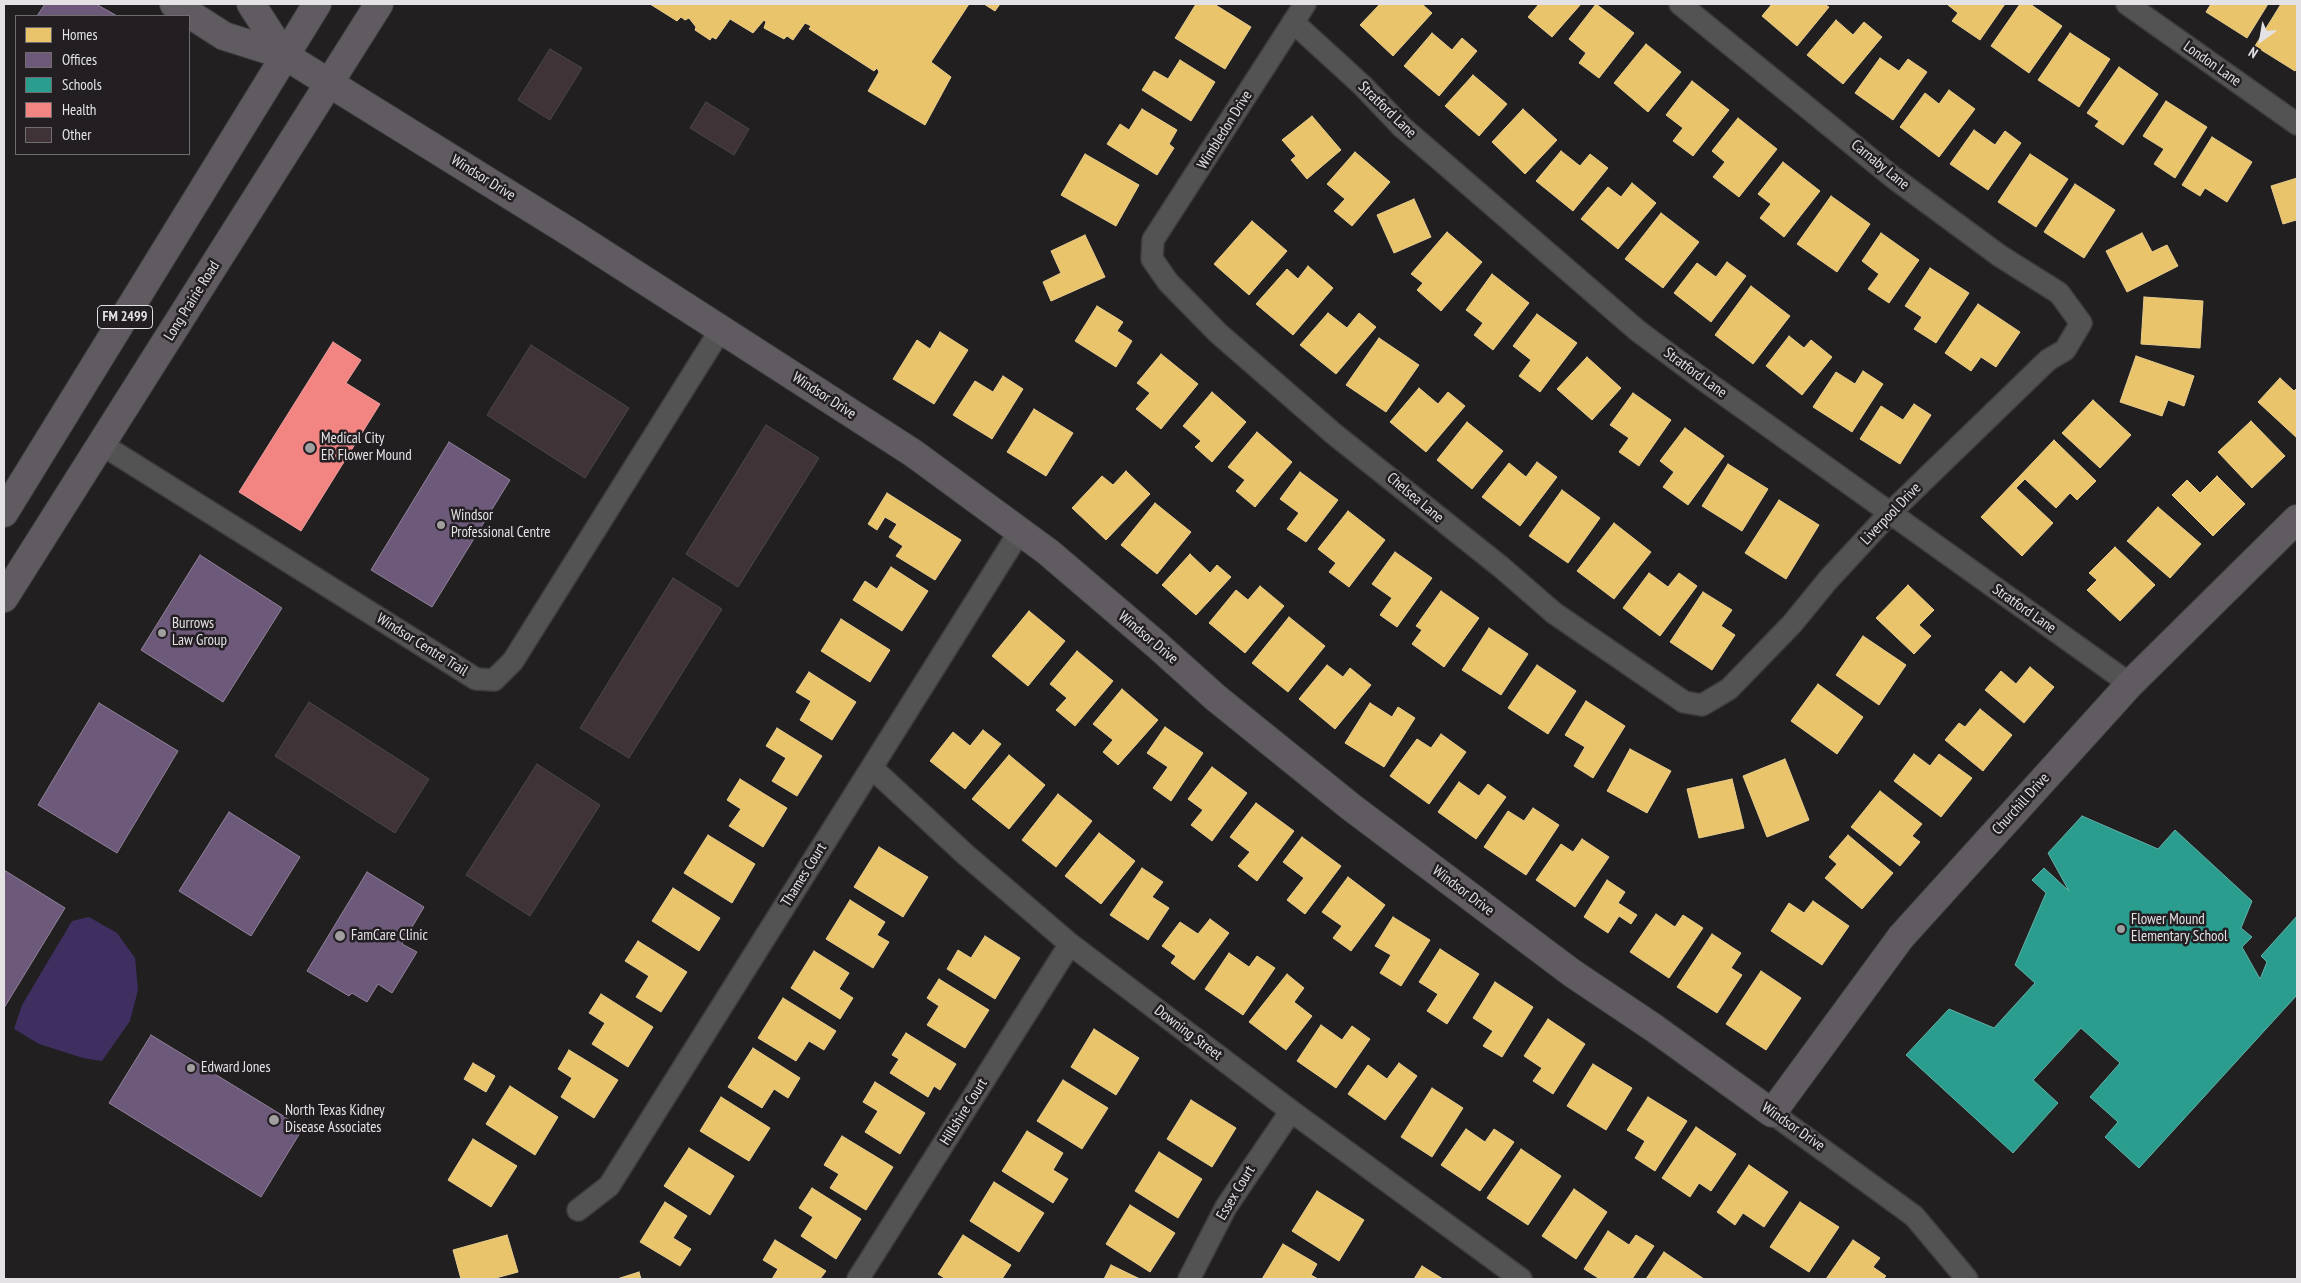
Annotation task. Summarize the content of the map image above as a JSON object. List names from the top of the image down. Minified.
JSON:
{"streets":{"main road":["Long Prairie Road","FM 2499"],"street":["London Lane","Stratford Lane","Wimbledon Drive","Carnaby Lane","Windsor Drive","Chelsea Lane","Liverpool Drive","Windsor Centre Trail","Churchill Drive","Thames Court","Downing Street","Hillshire Court","Essex Court"]},"crossings":[["Stratford Lane","Wimbledon Drive"],["Stratford Lane","Liverpool Drive"],["Stratford Lane","Churchill Drive"],["Wimbledon Drive","Chelsea Lane"],["Carnaby Lane","Liverpool Drive"],["Windsor Drive","Long Prairie Road"],["Windsor Drive","FM 2499"],["Windsor Drive","Windsor Centre Trail"],["Windsor Drive","Churchill Drive"],["Windsor Drive","Thames Court"],["Long Prairie Road","Windsor Centre Trail"],["Chelsea Lane","Liverpool Drive"],["Thames Court","Downing Street"],["Downing Street","Hillshire Court"],["Downing Street","Essex Court"]],"places":["Medical City ER Flower Mound","Windsor Professional Centre","Burrows Law Group","Flower Mound Elementary School","FamCare Clinic","Edward Jones","North Texas Kidney Disease Associates"],"legend":["Homes","Offices","Schools","Health","Other"],"north":"bottom left"}
